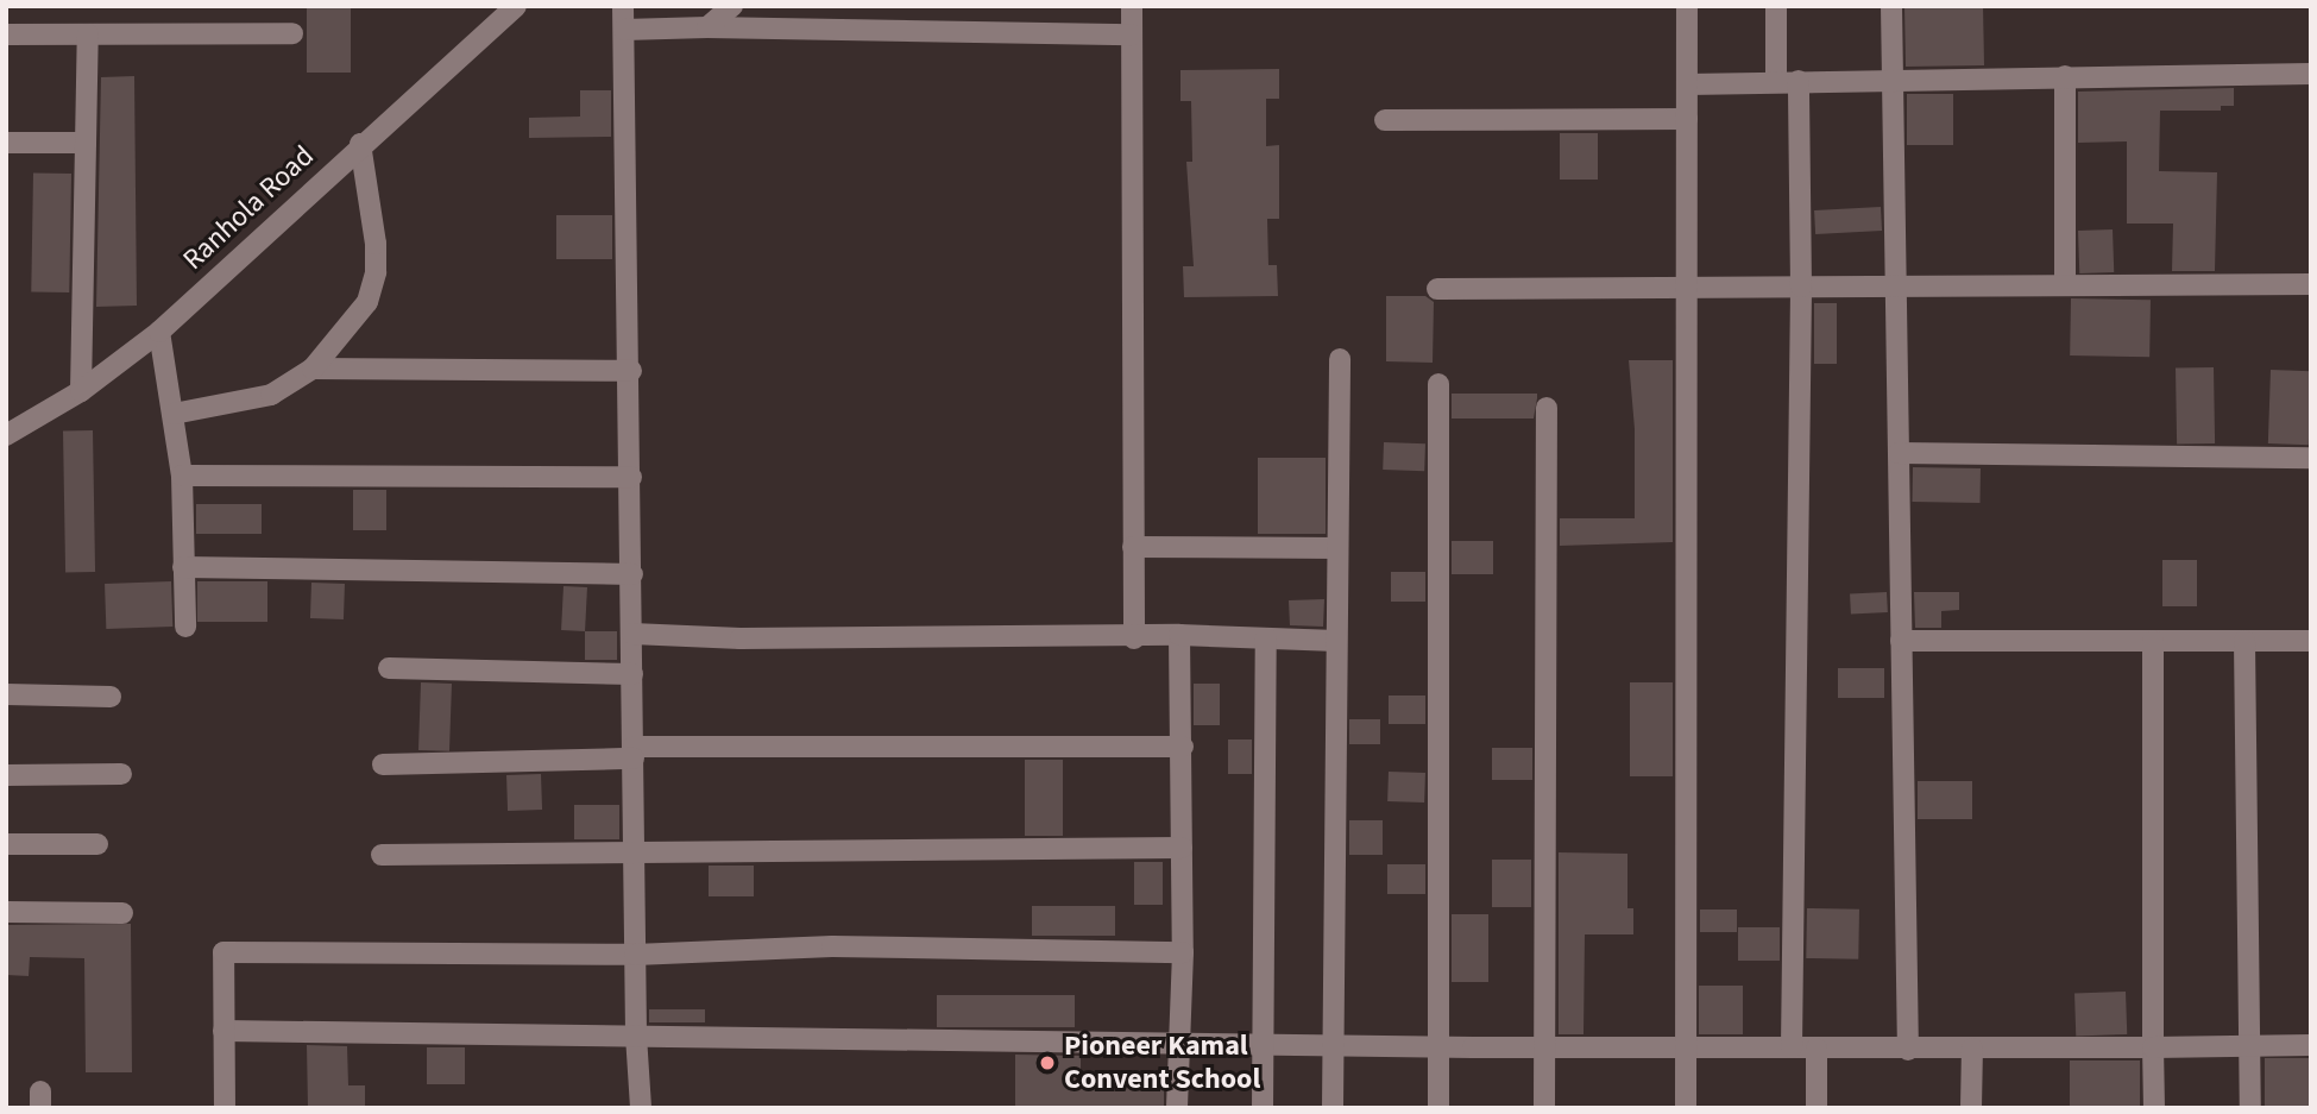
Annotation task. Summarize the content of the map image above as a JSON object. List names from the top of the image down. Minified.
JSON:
{"streets":{"street":["Ranhola Road"]},"places":["Pioneer Kamal Convent School"]}
